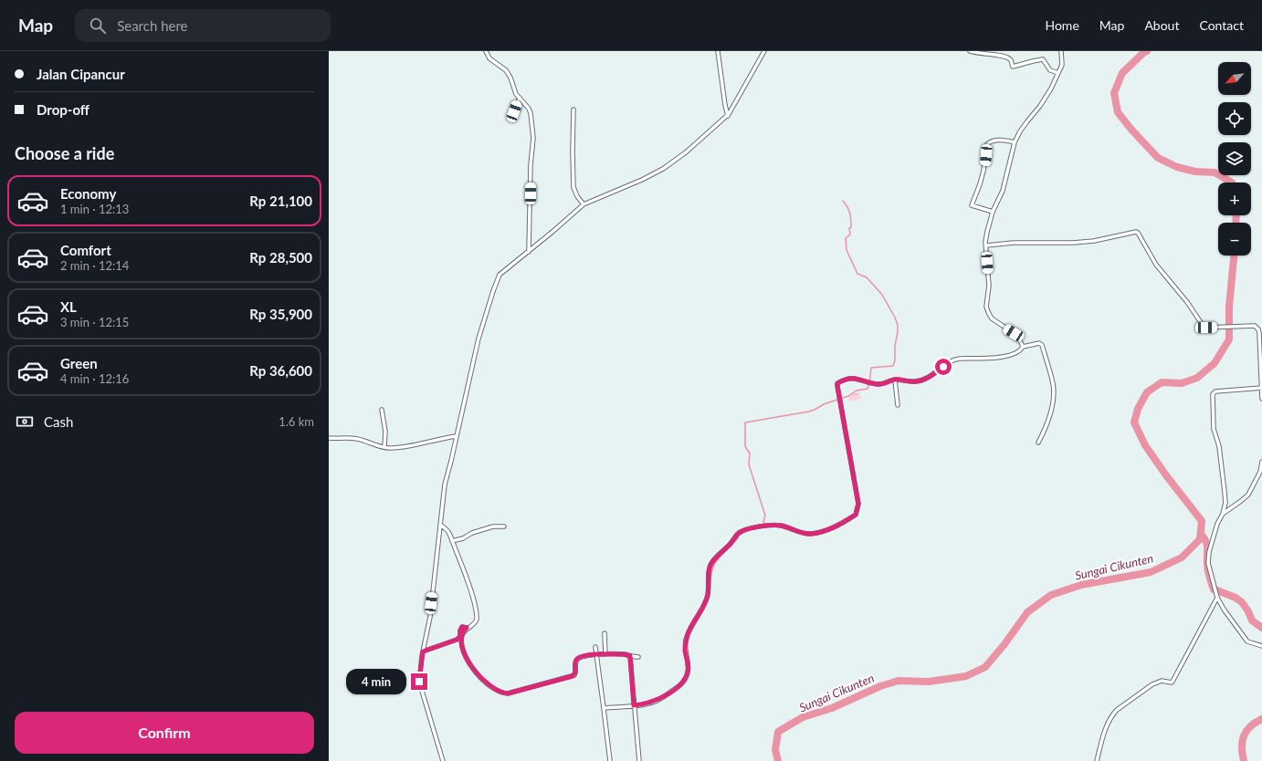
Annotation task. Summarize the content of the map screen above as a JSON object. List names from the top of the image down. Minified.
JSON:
{"water":["Sungai Cikunten"],"north":"bottom left","page":{"header":"Map","search":"Search here","nav":["Home","Map","About","Contact"],"banner":["Jalan Cipancur","Drop-off"],"map_buttons":["+","−"],"heading":"Choose a ride","list":[{"name":"Economy","note":"1 min · 12:13","value":"Rp 21,100"},{"name":"Comfort","note":"2 min · 12:14","value":"Rp 28,500"},{"name":"XL","note":"3 min · 12:15","value":"Rp 35,900"},{"name":"Green","note":"4 min · 12:16","value":"Rp 36,600"}],"pay":["Cash","1.6 km"],"bubble":"4 min","buttons":"Confirm"}}
